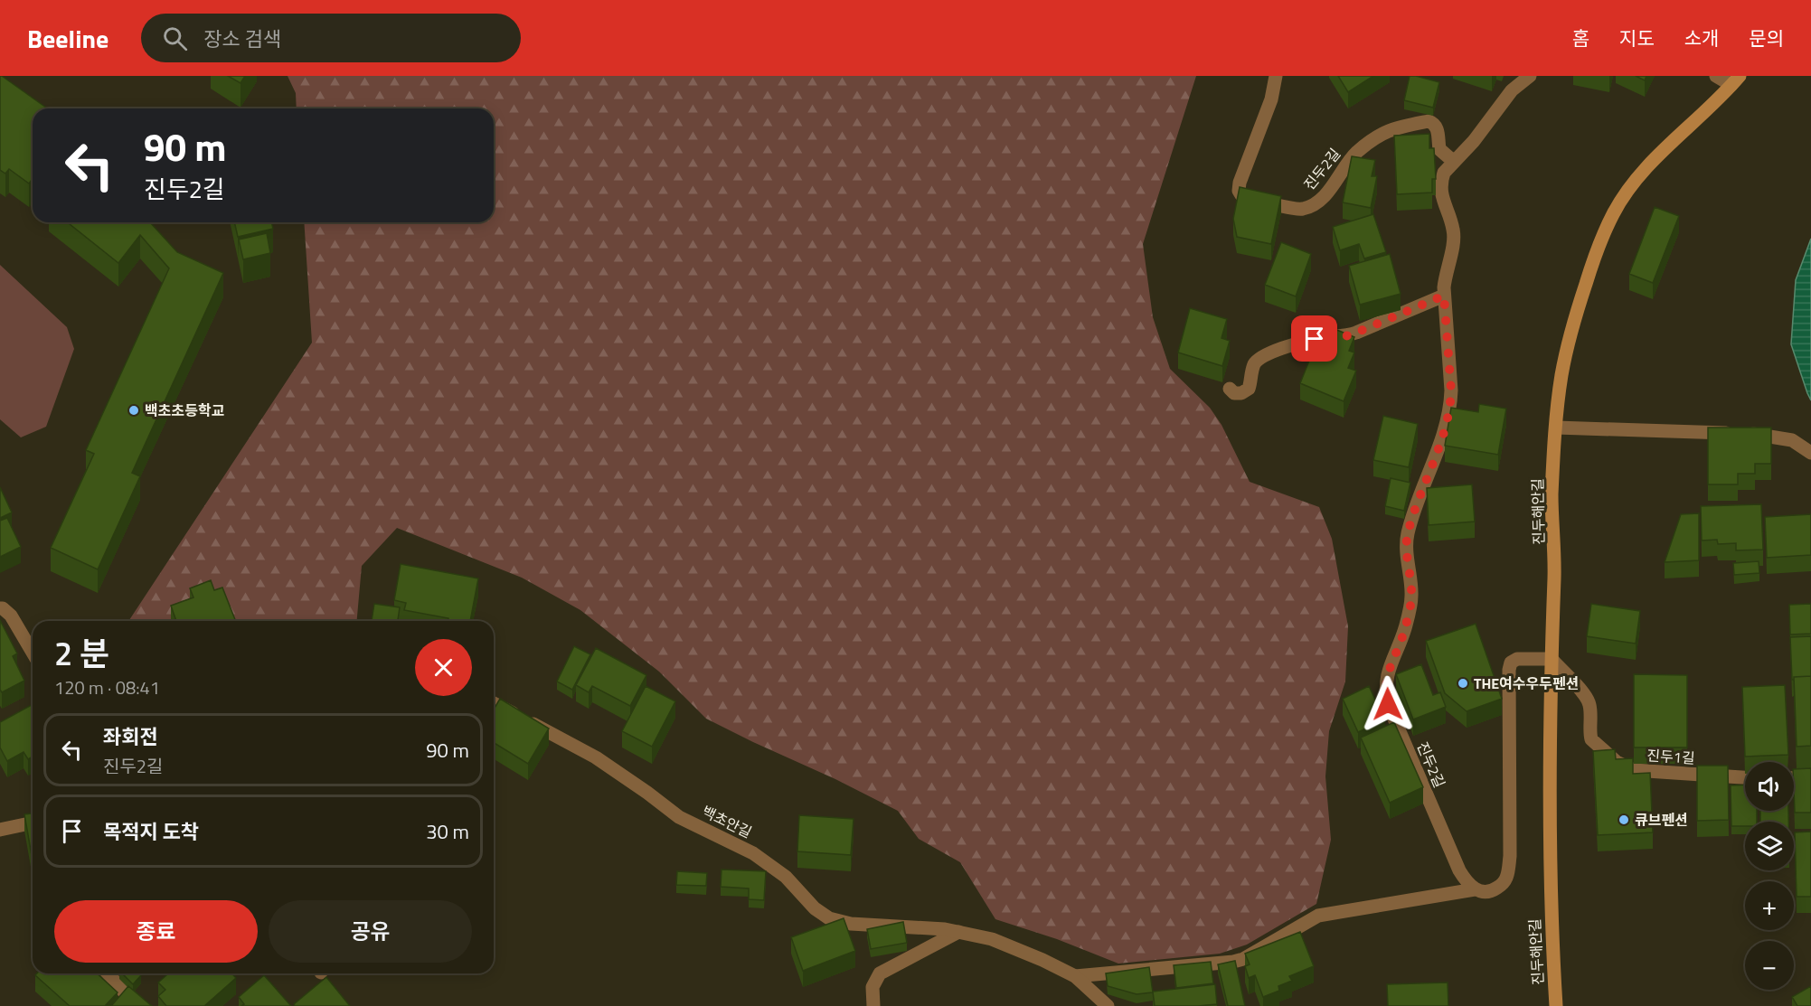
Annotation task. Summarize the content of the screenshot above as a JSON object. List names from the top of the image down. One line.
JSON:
{"streets":{"street":["진두2길","진두해안길","진두1길","백초안길"]},"crossings":[["진두해안길","진두1길"]],"places":["백초초등학교","THE여수우두펜션","큐브펜션"],"page":{"header":"Beeline","search":"장소 검색","nav":["홈","지도","소개","문의"],"turn":["90 m","진두2길"],"heading":["2 분","120 m · 08:41"],"list":[{"name":"좌회전","note":"진두2길","value":"90 m"},{"name":"목적지 도착","value":"30 m"}],"map_buttons":["+","−"],"buttons":["종료","공유"]}}
